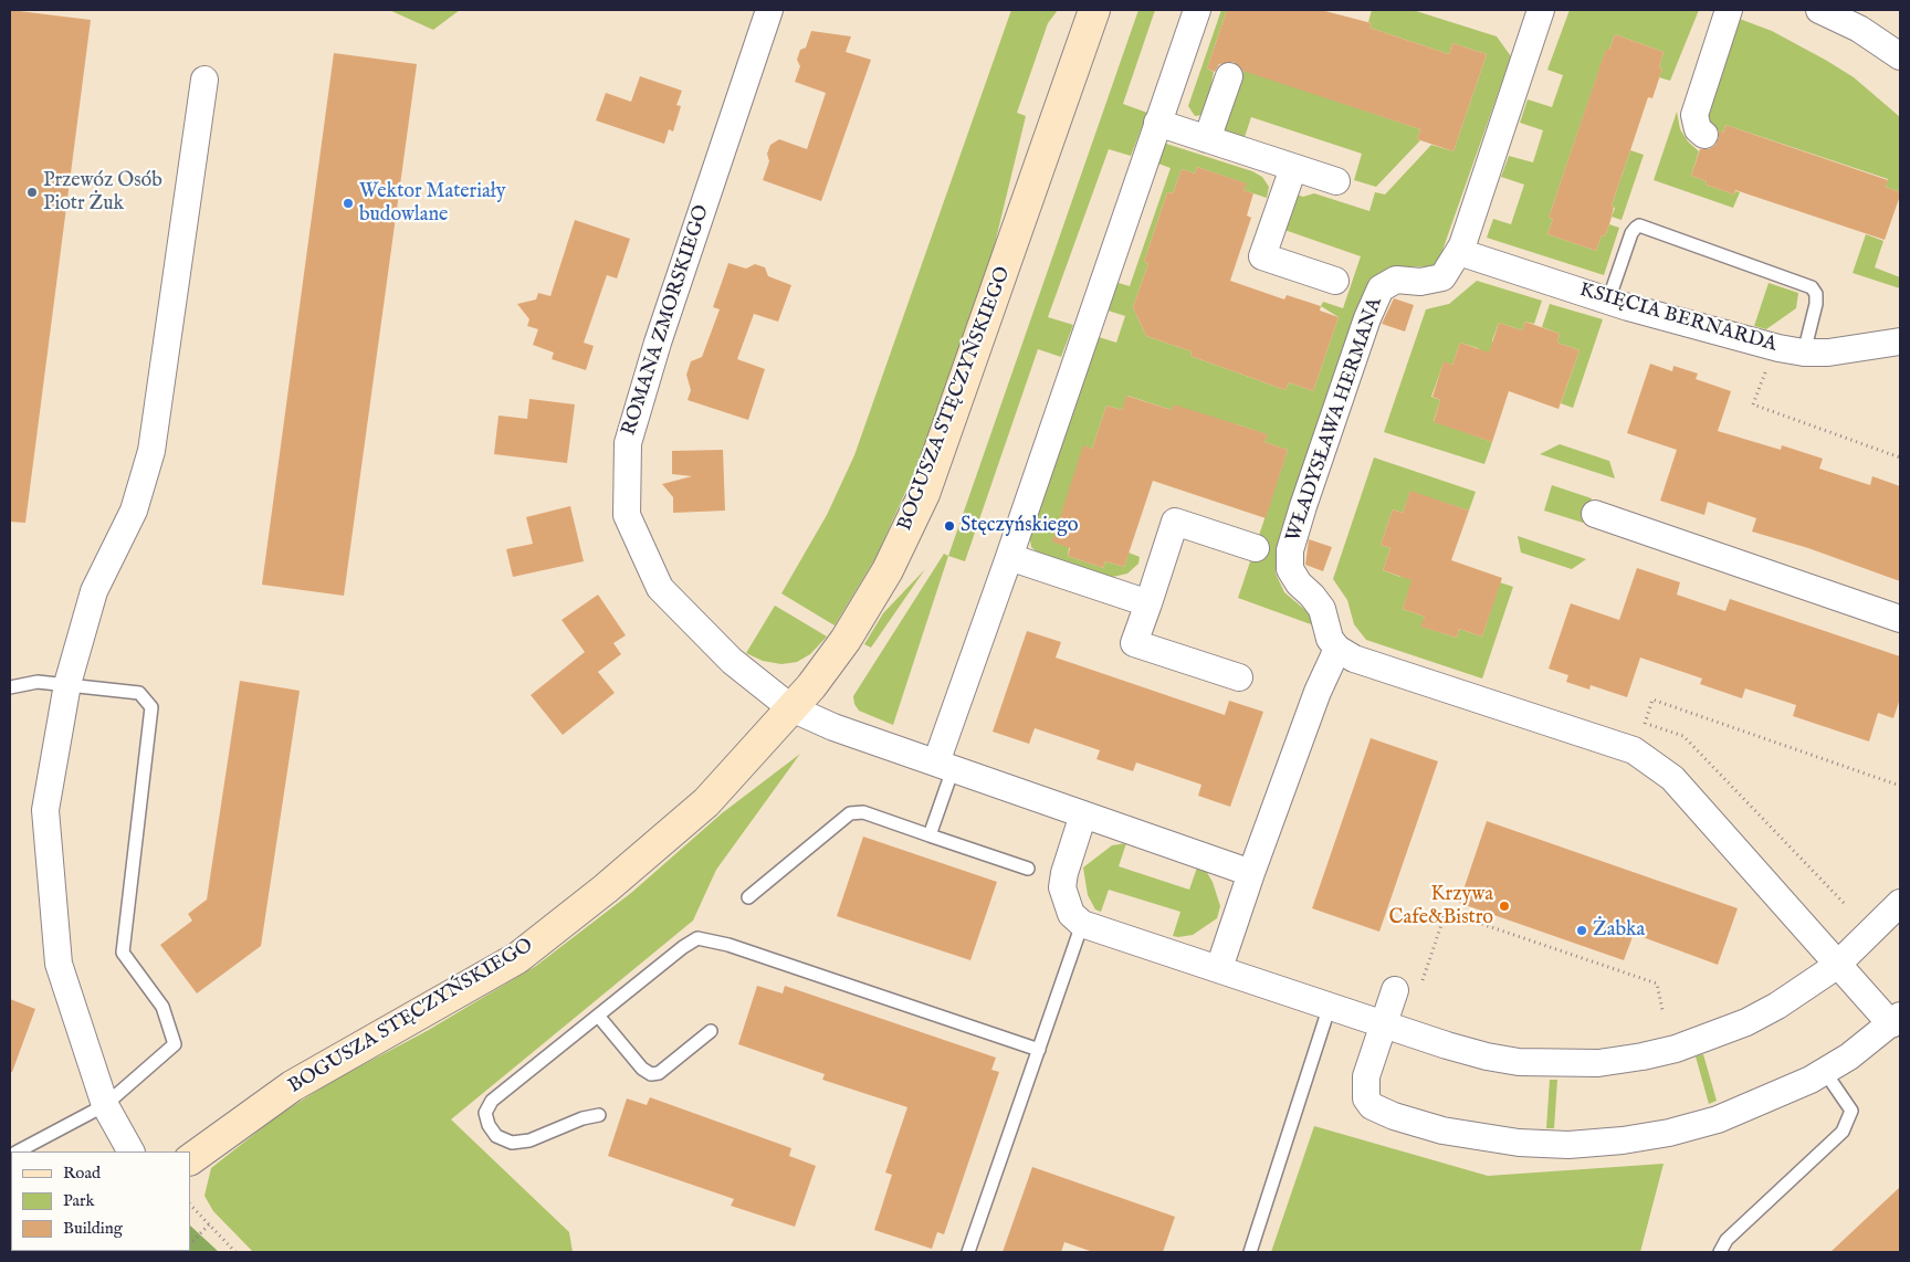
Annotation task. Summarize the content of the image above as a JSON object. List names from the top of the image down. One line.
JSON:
{"streets":{"street":["KSIĘCIA BERNARDA","ROMANA ZMORSKIEGO","BOGUSZA STĘCZYŃSKIEGO","WŁADYSŁAWA HERMANA"]},"crossings":[["KSIĘCIA BERNARDA","WŁADYSŁAWA HERMANA"],["ROMANA ZMORSKIEGO","BOGUSZA STĘCZYŃSKIEGO"]],"places":["Przewóz Osób Piotr Żuk","Wektor Materiały budowlane","Stęczyńskiego","Krzywa Cafe&Bistro","Żabka"],"legend":["Road","Park","Building"]}
